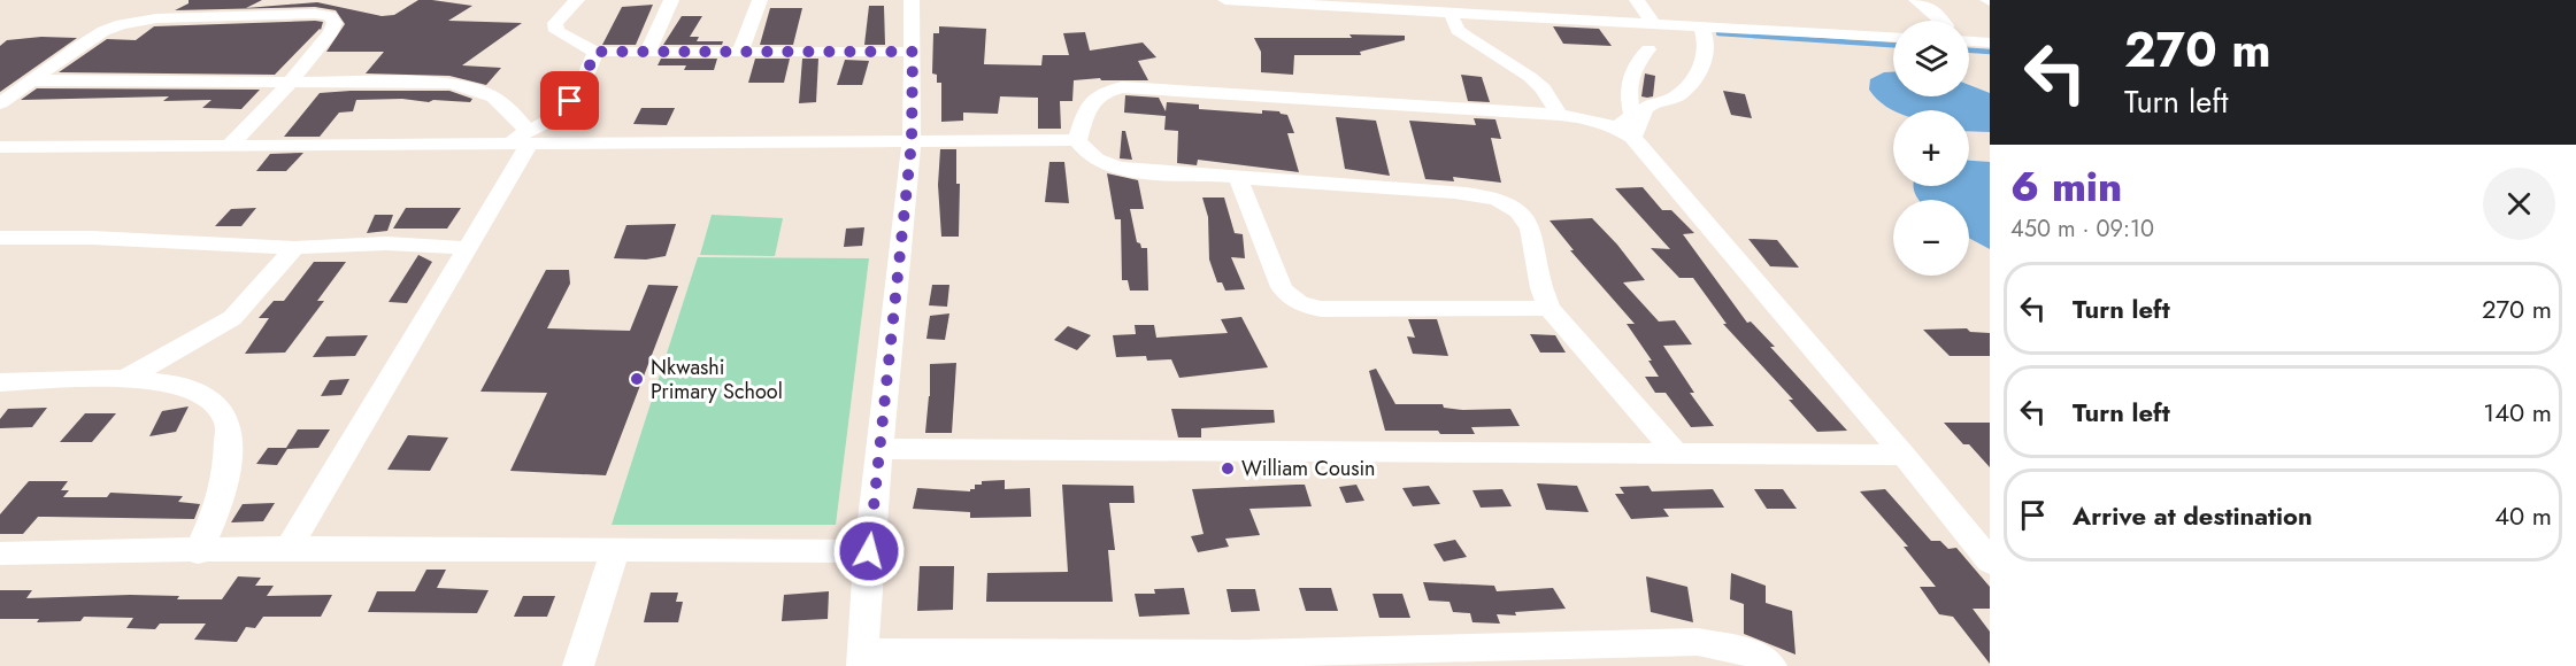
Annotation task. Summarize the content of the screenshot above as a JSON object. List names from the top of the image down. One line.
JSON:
{"places":["Nkwashi Primary School","William Cousin"],"page":{"turn":["270 m","Turn left"],"map_buttons":["+","−"],"heading":["6 min","450 m · 09:10"],"list":[{"name":"Turn left","value":"270 m"},{"name":"Turn left","value":"140 m"},{"name":"Arrive at destination","value":"40 m"}]}}
